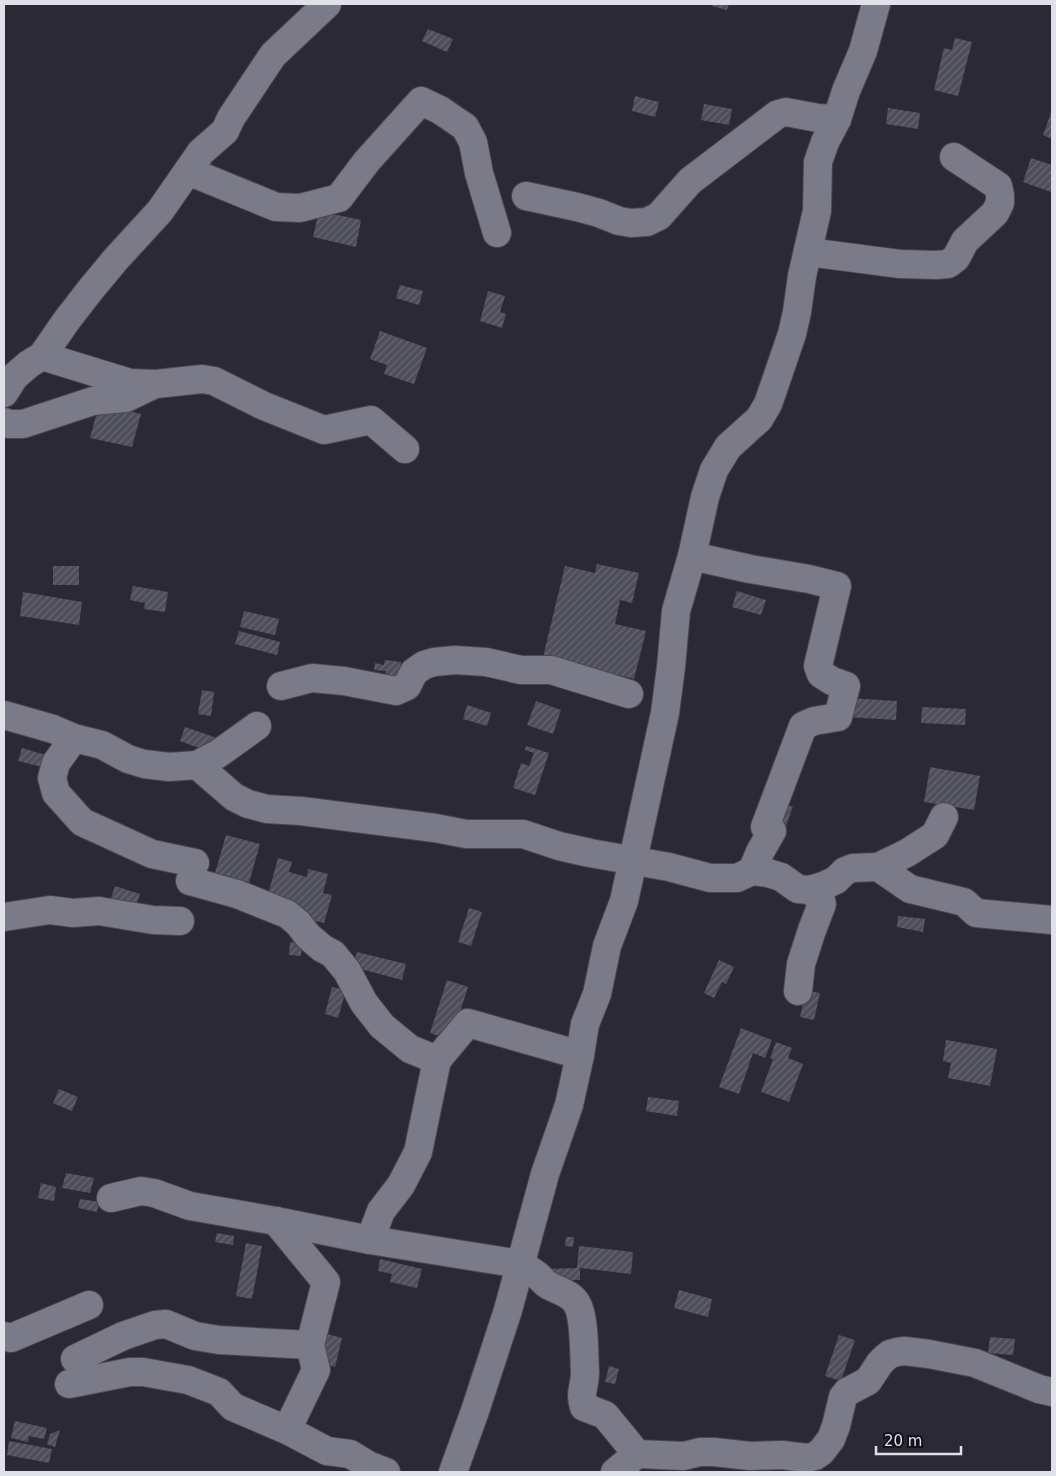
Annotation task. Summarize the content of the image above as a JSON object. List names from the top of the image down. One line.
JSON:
{"scale_bar":"20 m"}
